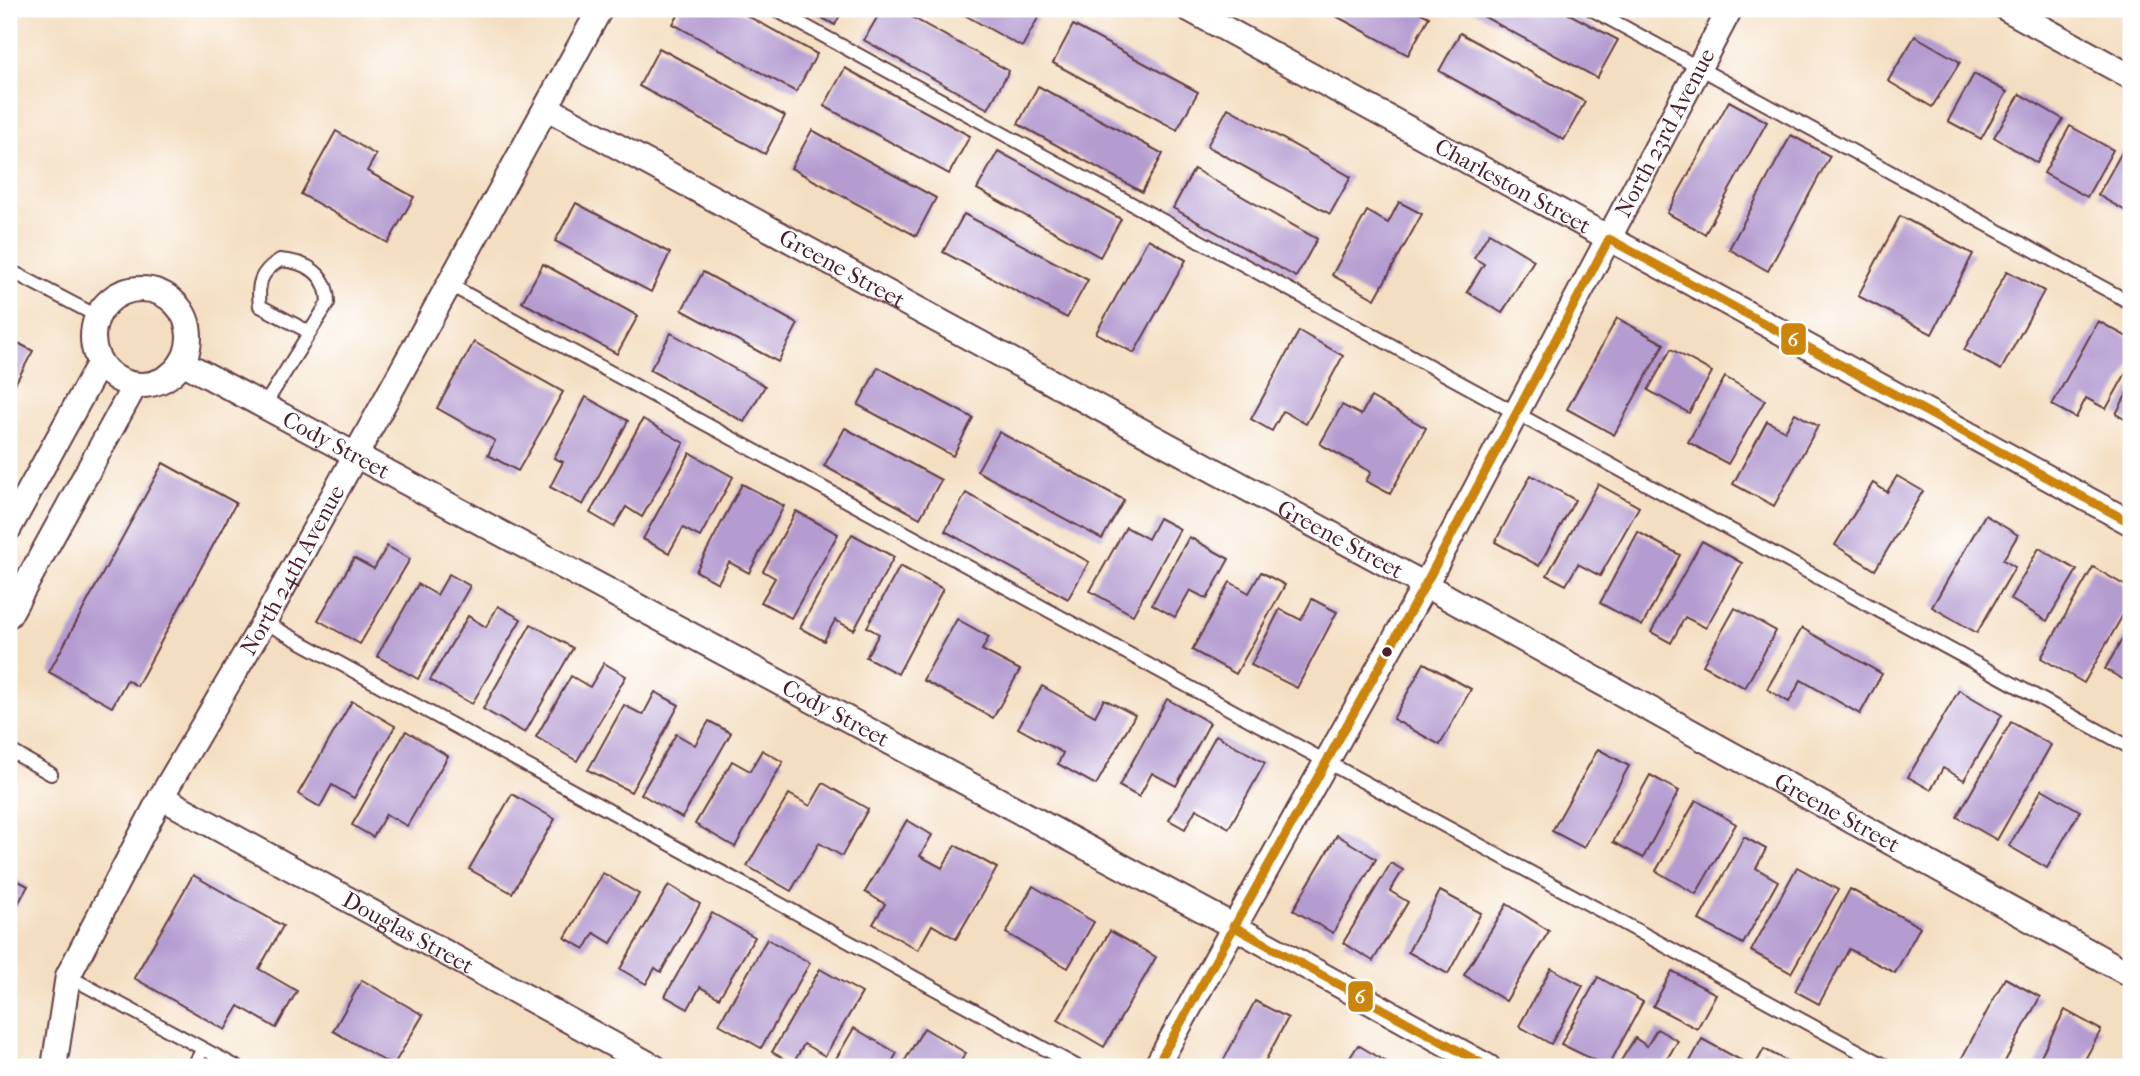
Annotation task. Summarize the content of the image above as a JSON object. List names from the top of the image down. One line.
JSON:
{"streets":{"street":["North 23rd Avenue","Charleston Street","Greene Street","Cody Street","North 24th Avenue","Douglas Street"]},"crossings":[["North 23rd Avenue","Charleston Street"],["North 23rd Avenue","Greene Street"],["North 23rd Avenue","Cody Street"],["Greene Street","North 24th Avenue"],["Cody Street","North 24th Avenue"],["North 24th Avenue","Douglas Street"]],"lines":["transit line 6"]}
